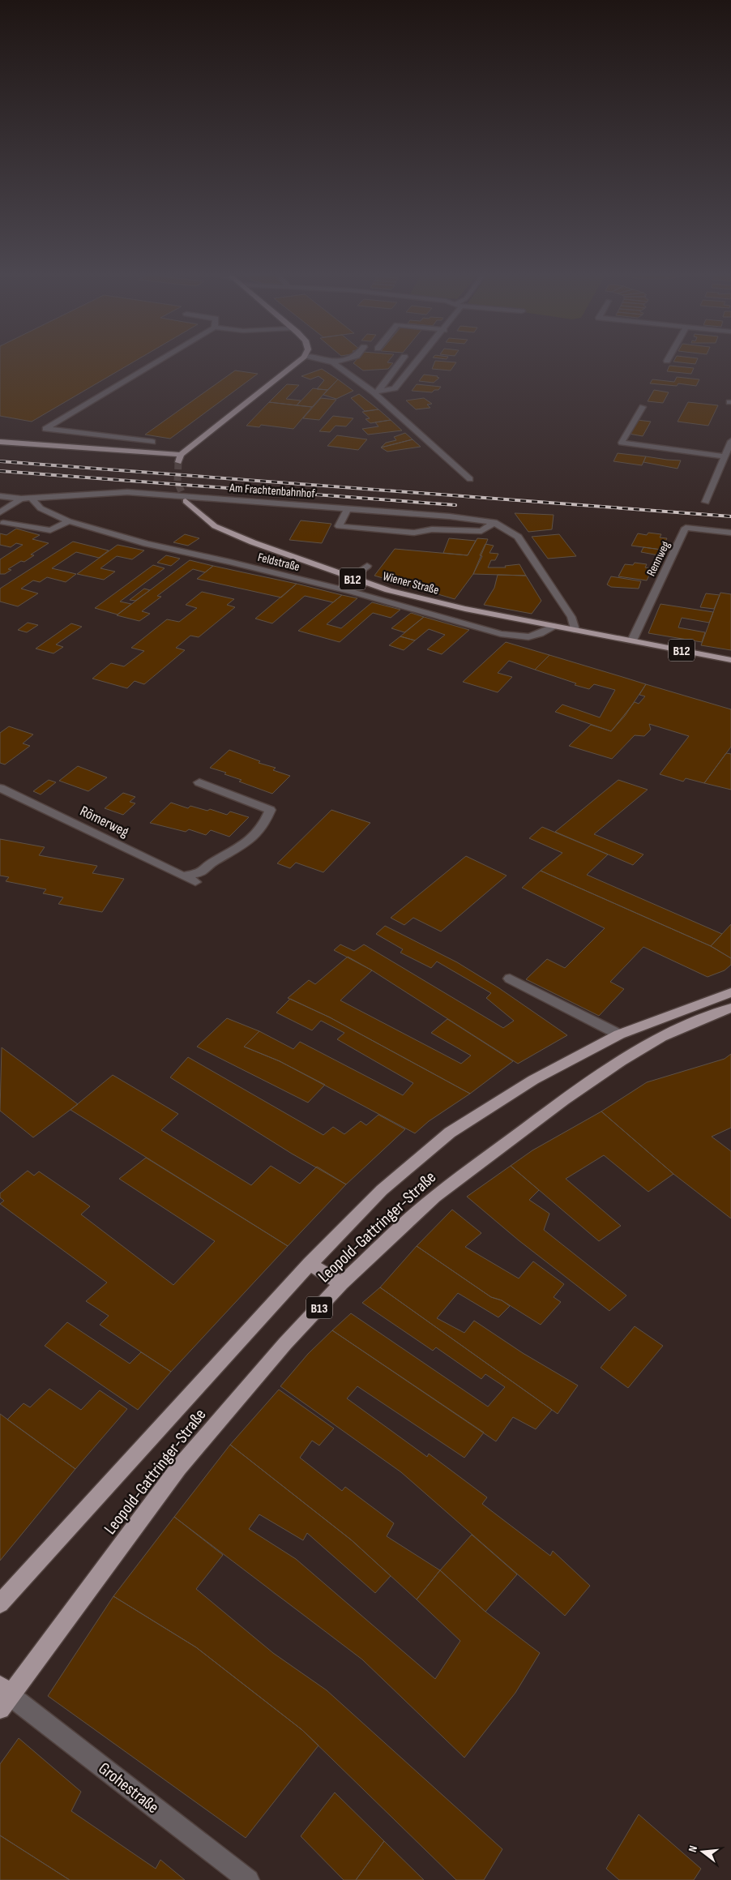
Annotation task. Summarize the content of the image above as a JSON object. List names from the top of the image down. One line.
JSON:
{"streets":{"main road":["B12","Wiener Straße","Leopold-Gattringer-Straße","B13"],"street":["Am Frachtenbahnhof","Rennweg","Feldstraße","Römerweg","Grohestraße"]},"crossings":[["Am Frachtenbahnhof","Feldstraße"],["Am Frachtenbahnhof","Wiener Straße"],["Rennweg","Wiener Straße"],["Feldstraße","Wiener Straße"],["Leopold-Gattringer-Straße","Grohestraße"]],"north":"left"}
